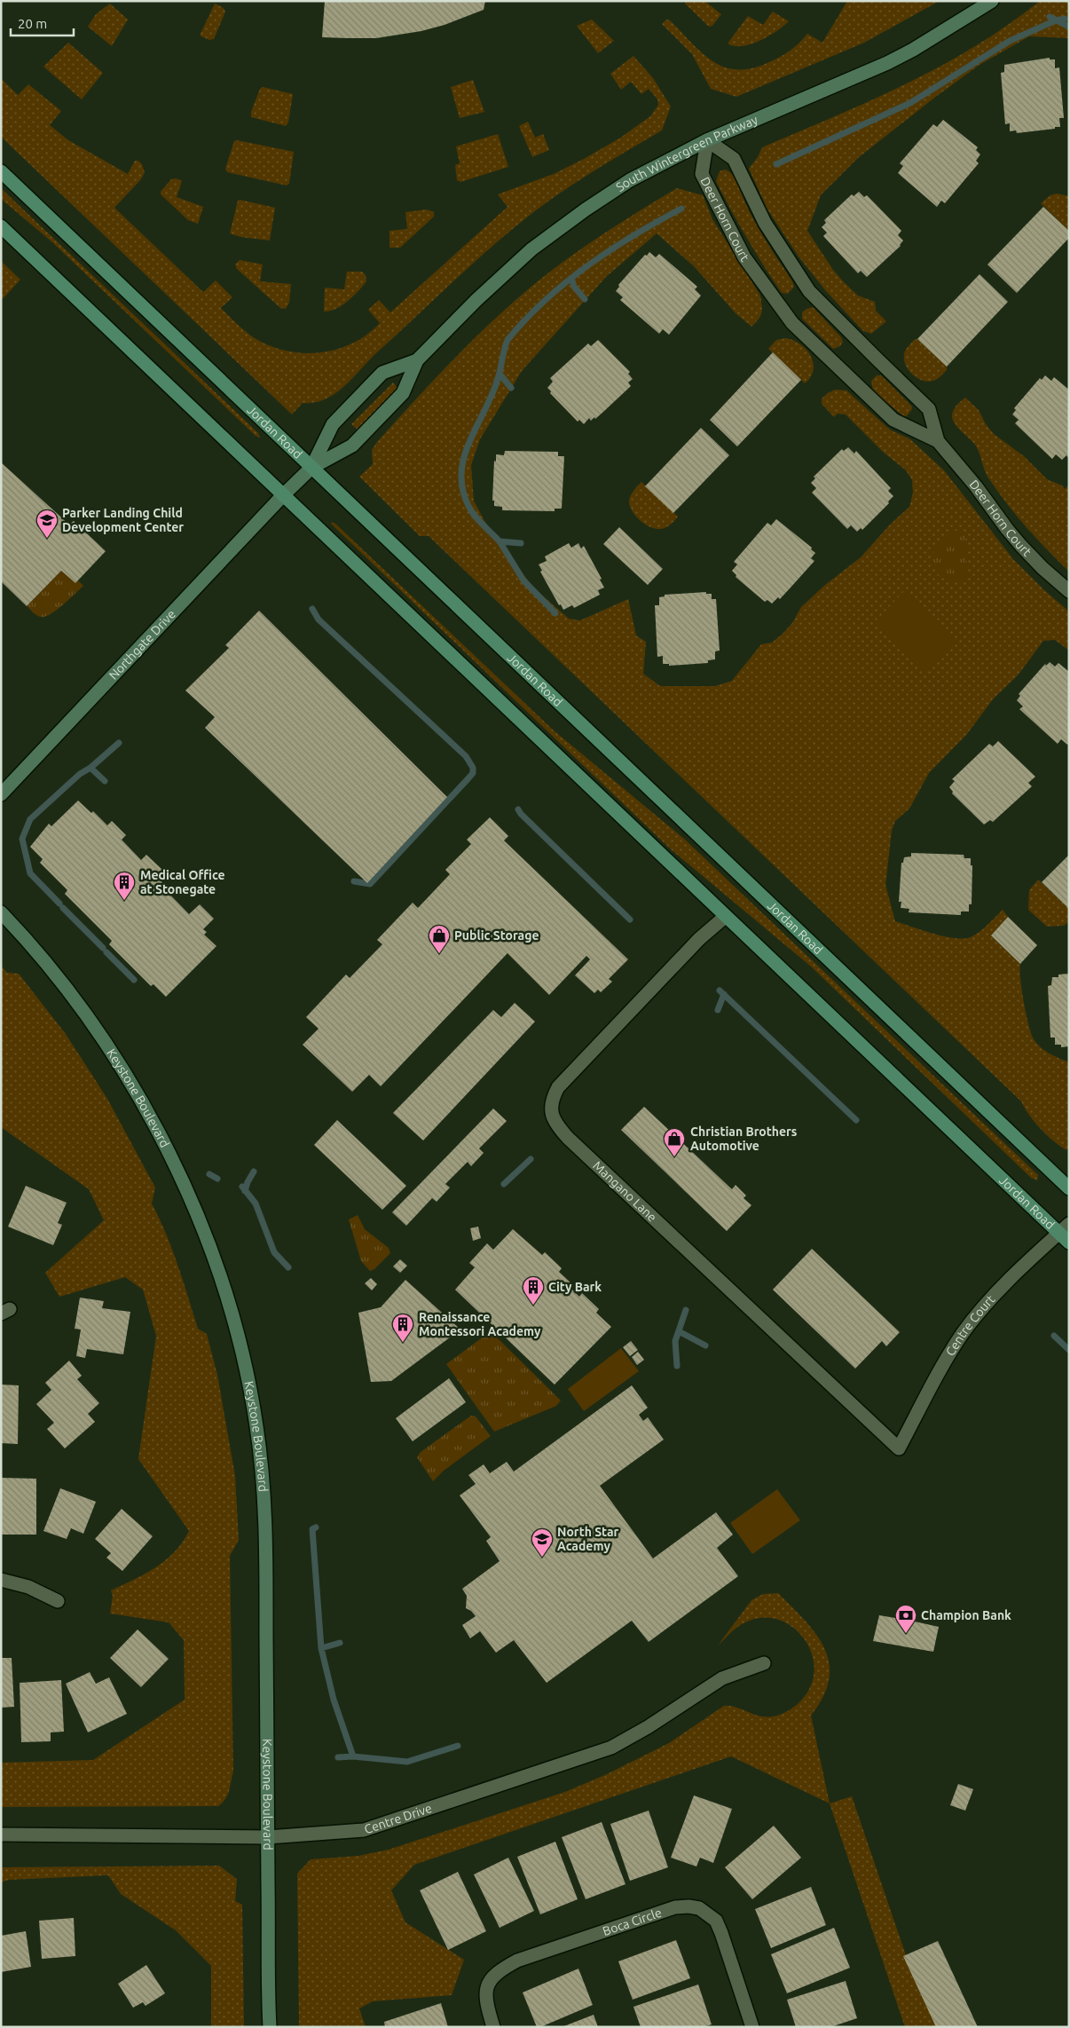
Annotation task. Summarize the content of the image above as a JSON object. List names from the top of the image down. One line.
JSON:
{"streets":{"main road":["Jordan Road"],"street":["South Wintergreen Parkway","Deer Horn Court","Northgate Drive","Keystone Boulevard","Mangano Lane","Centre Court","Centre Drive","Boca Circle"]},"crossings":[["South Wintergreen Parkway","Deer Horn Court"],["South Wintergreen Parkway","Jordan Road"],["South Wintergreen Parkway","Northgate Drive"],["Jordan Road","Northgate Drive"],["Jordan Road","Mangano Lane"],["Jordan Road","Centre Court"],["Keystone Boulevard","Centre Drive"],["Mangano Lane","Centre Court"]],"places":{"school or university":["Parker Landing Child Development Center","North Star Academy"],"building":["Medical Office at Stonegate","City Bark","Renaissance Montessori Academy"],"shop":["Public Storage","Christian Brothers Automotive"],"bank":["Champion Bank"]},"scale_bar":"20 m"}
